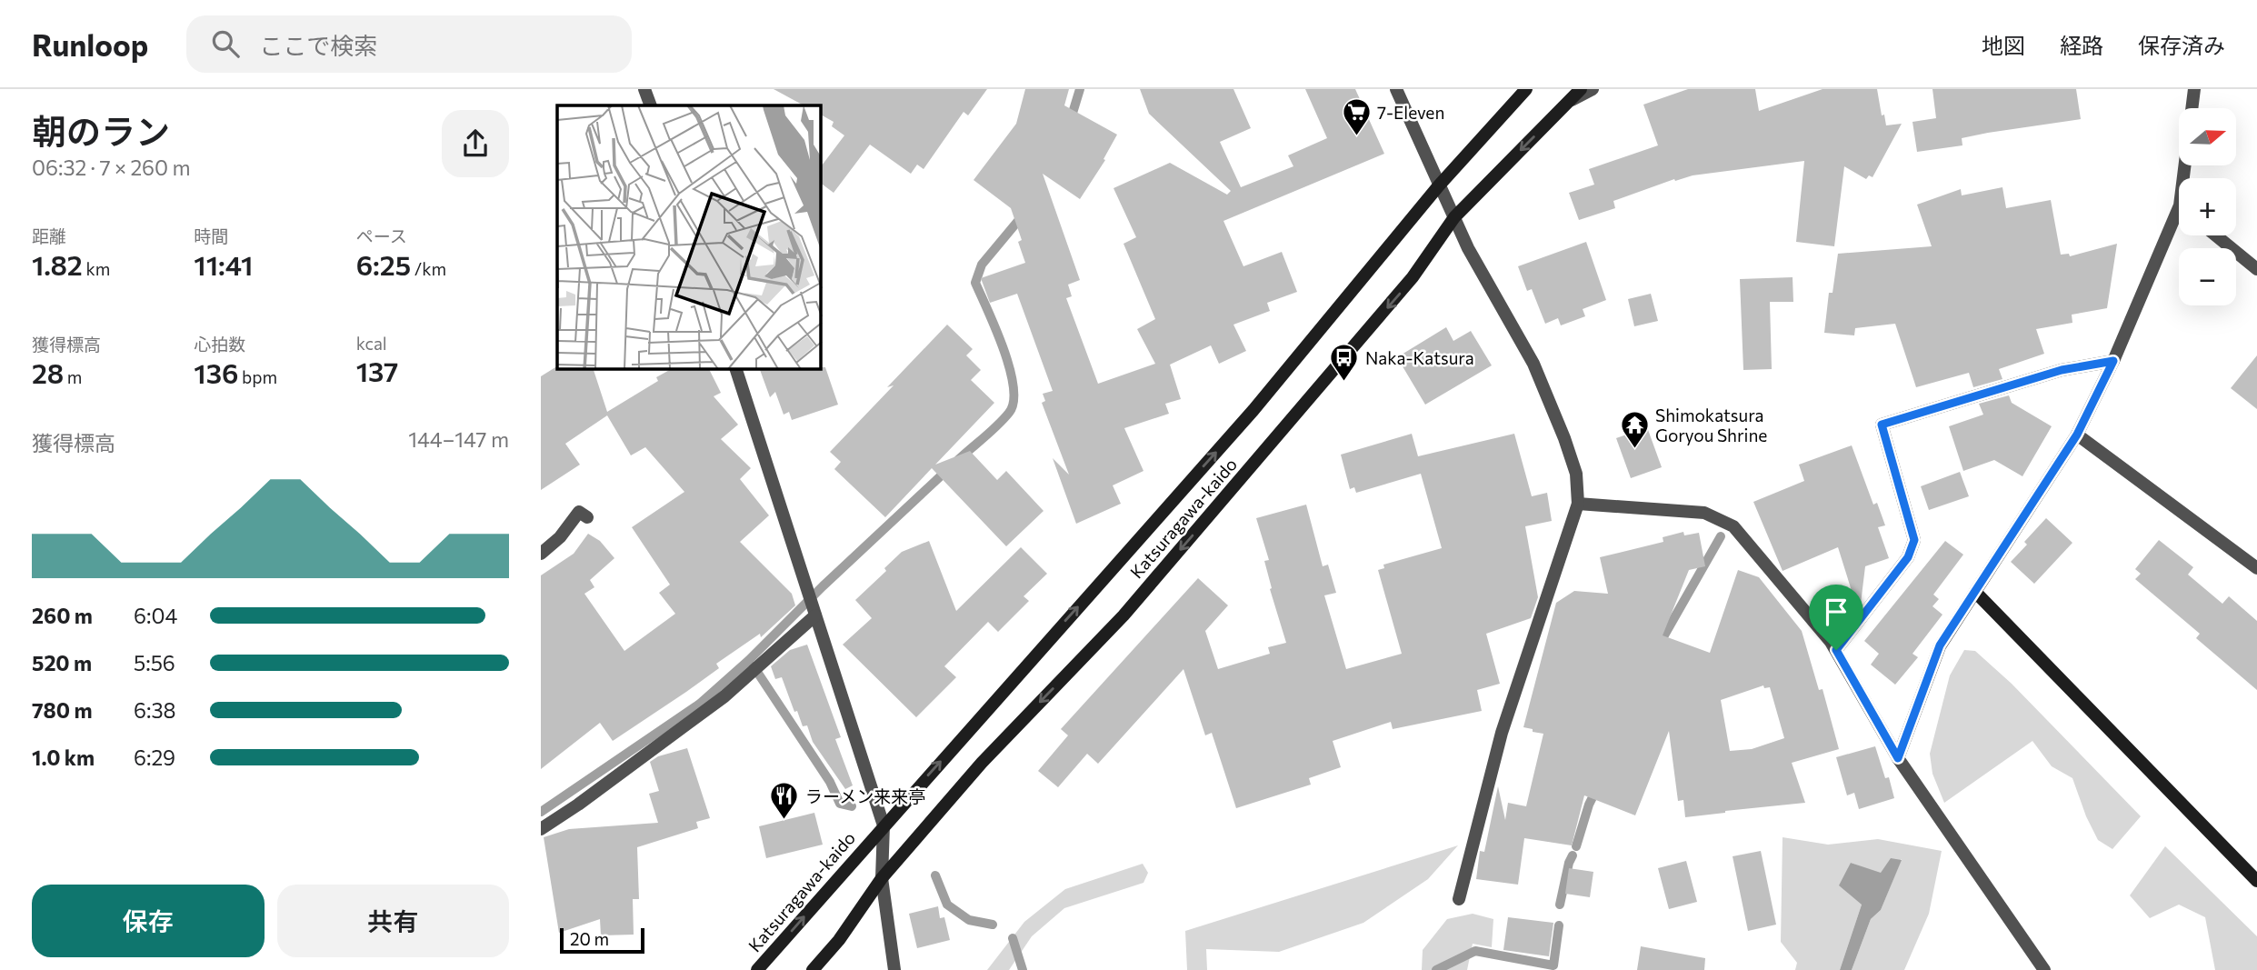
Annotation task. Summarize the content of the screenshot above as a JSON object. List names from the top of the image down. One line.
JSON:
{"streets":{"street":["Katsuragawa-kaido"]},"places":{"supermarket":["7-Eleven"],"bus stop":["Naka-Katsura"],"temple":["Shimokatsura Goryou Shrine"],"restaurant":["ラーメン来来亭"]},"scale_bar":"20 m","north":"right","page":{"header":"Runloop","search":"ここで検索","nav":["地図","経路","保存済み"],"heading":["朝のラン","06:32 · 7 × 260 m"],"map_buttons":["+","−"],"stats":[["距離","1.82 km"],["時間","11:41"],["ペース","6:25 /km"],["獲得標高","28 m"],["心拍数","136 bpm"],["kcal","137"]],"chart":["獲得標高","144–147 m"],"list":[{"name":"260 m","note":"6:04"},{"name":"520 m","note":"5:56"},{"name":"780 m","note":"6:38"},{"name":"1.0 km","note":"6:29"}],"buttons":["保存","共有"],"scale":"20 m"}}
